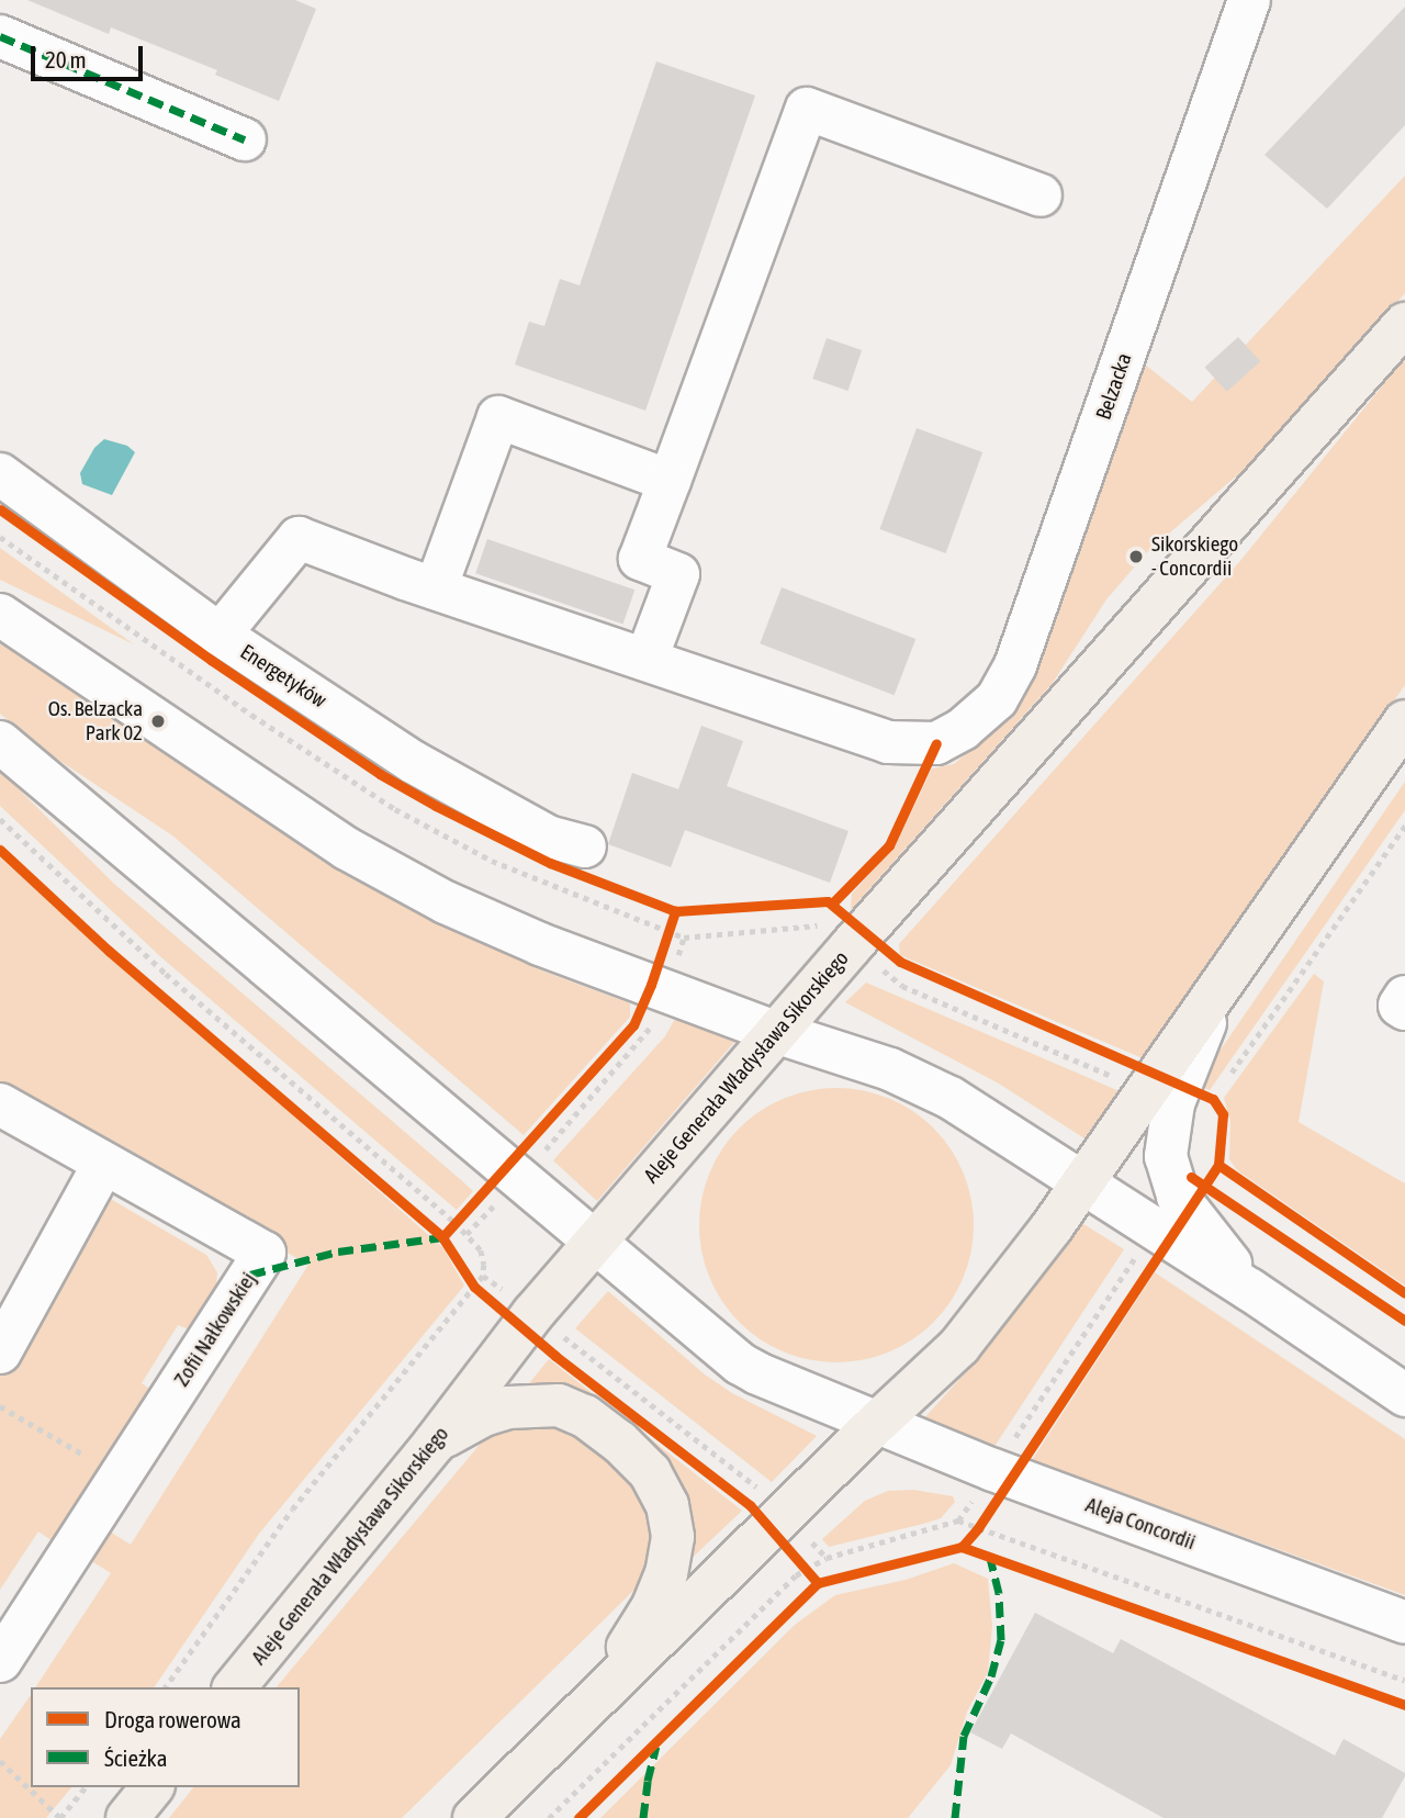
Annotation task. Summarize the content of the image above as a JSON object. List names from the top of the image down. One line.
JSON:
{"streets":{"main road":["Aleje Generała Władysława Sikorskiego"],"street":["Belzacka","Energetyków","Zofii Nałkowskiej","Aleja Concordii"]},"crossings":[["Aleje Generała Władysława Sikorskiego","Aleja Concordii"]],"places":["Sikorskiego - Concordii","Os. Belzacka Park 02"],"legend":["Droga rowerowa","Ścieżka"],"scale_bar":"20 m"}
